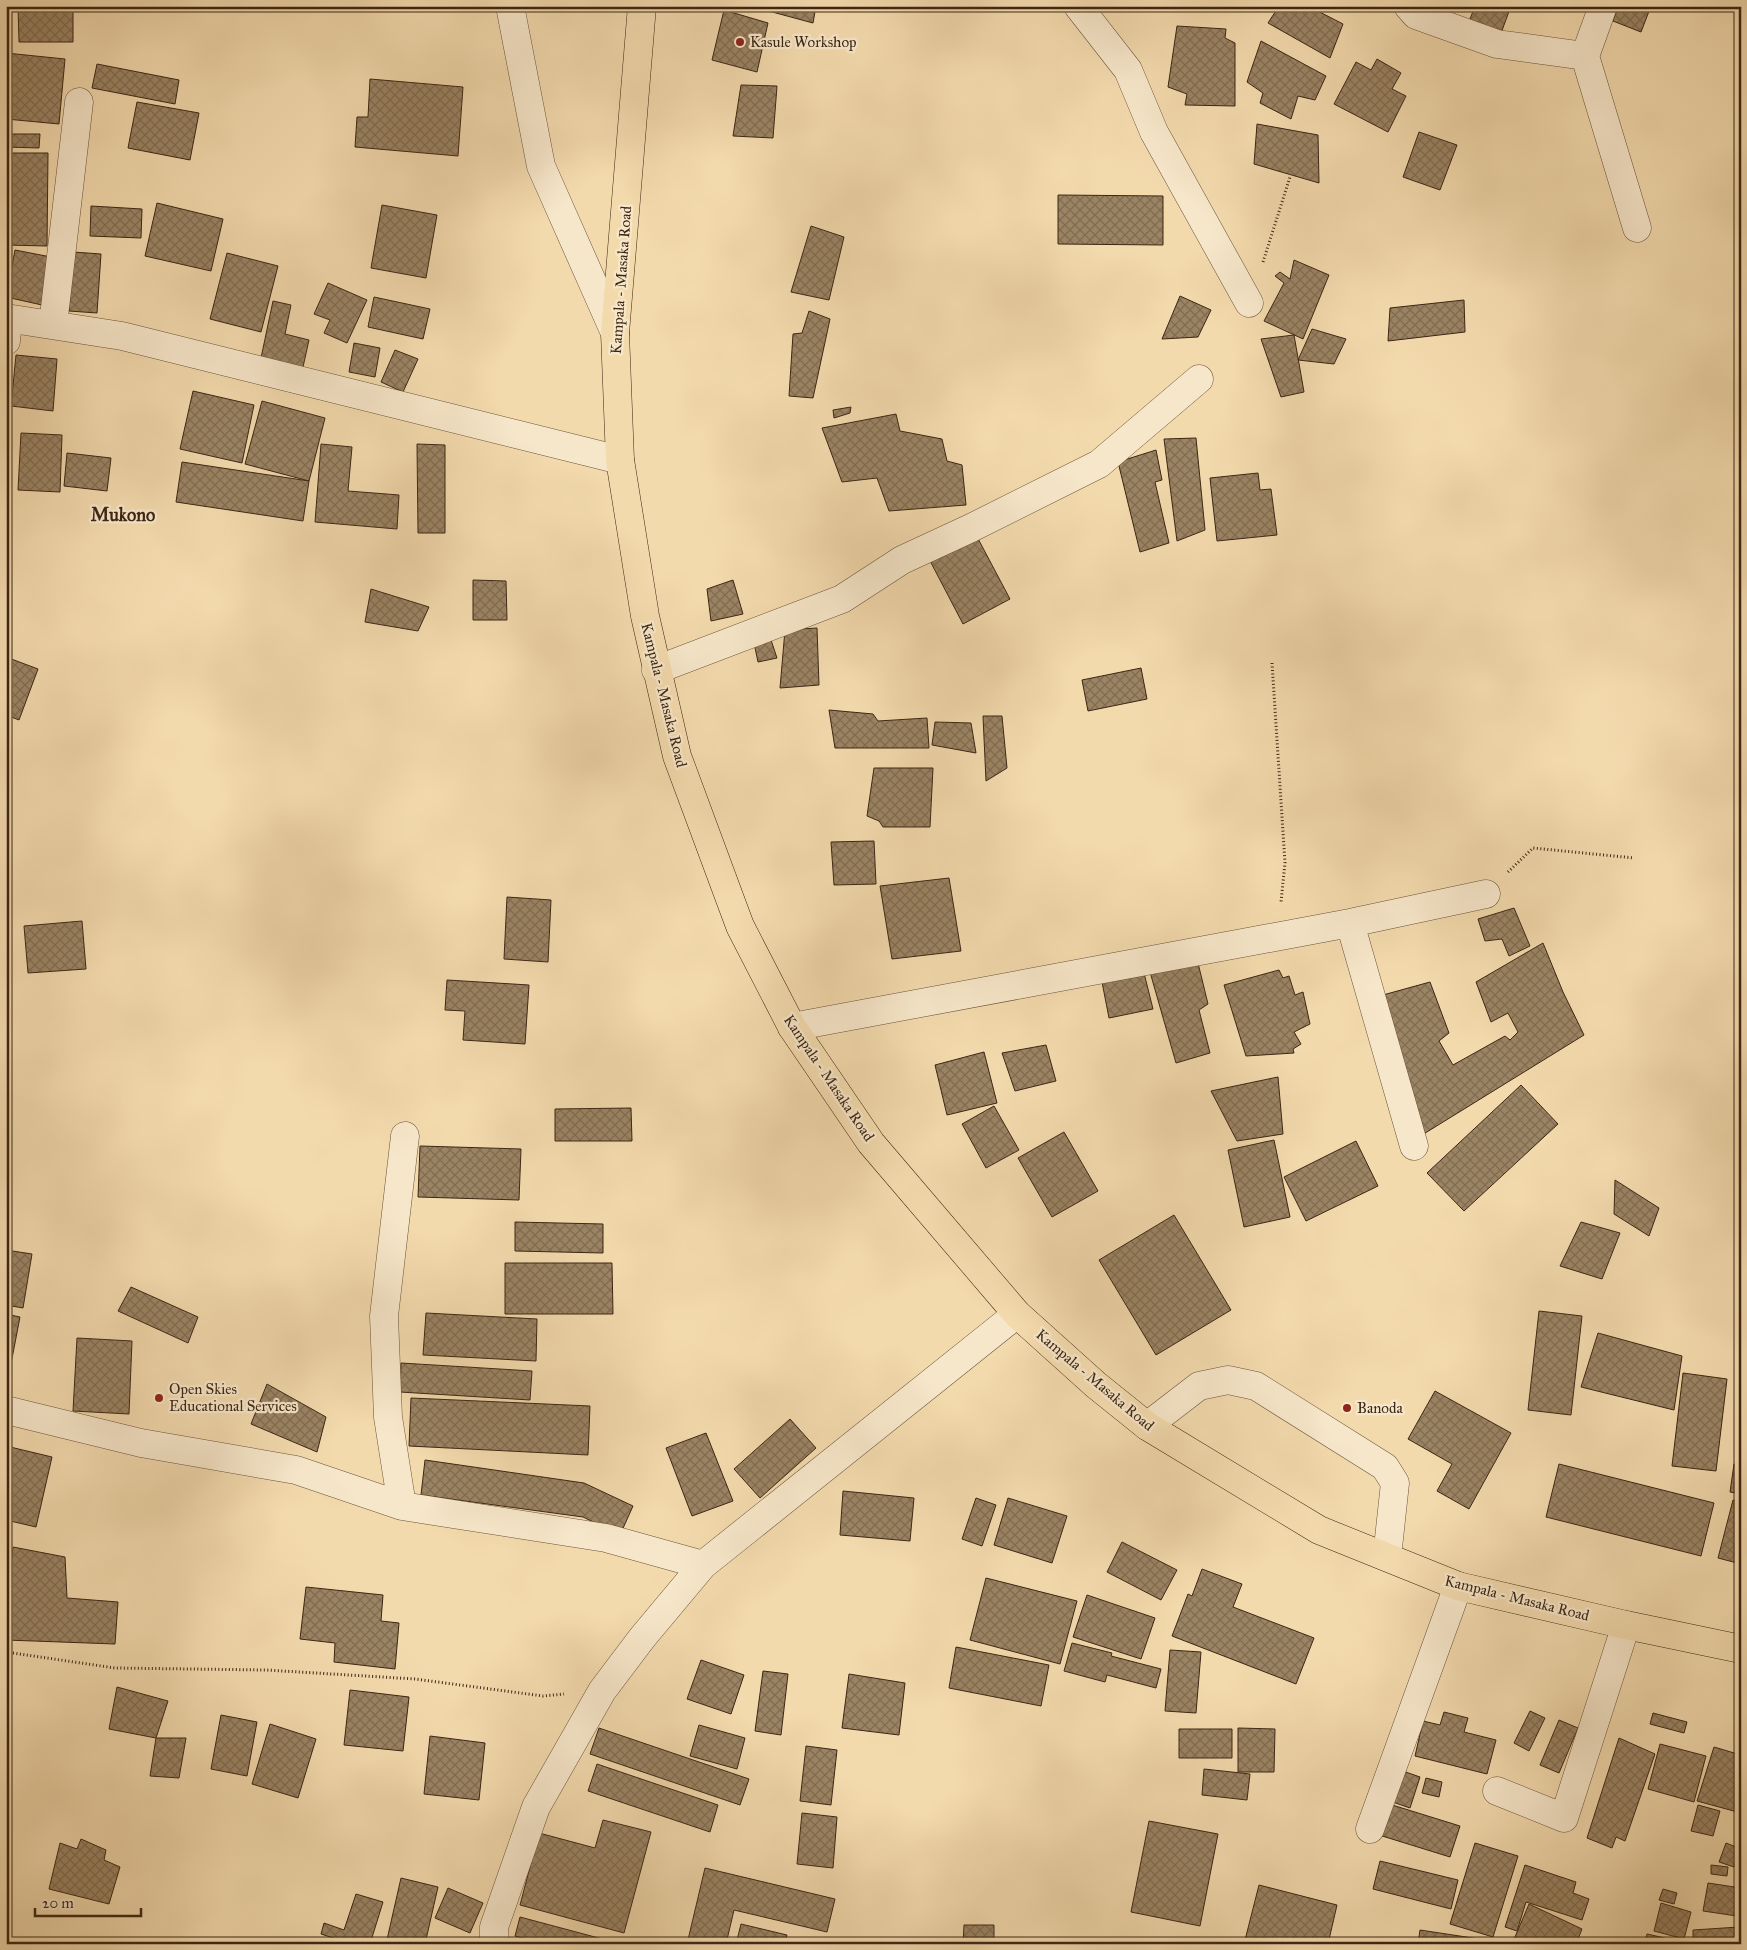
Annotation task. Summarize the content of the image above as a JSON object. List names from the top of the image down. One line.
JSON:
{"streets":{"main road":["Kampala - Masaka Road"]},"districts":["Mukono"],"places":["Kasule Workshop","Open Skies Educational Services","Banoda"],"scale_bar":"20 m"}
